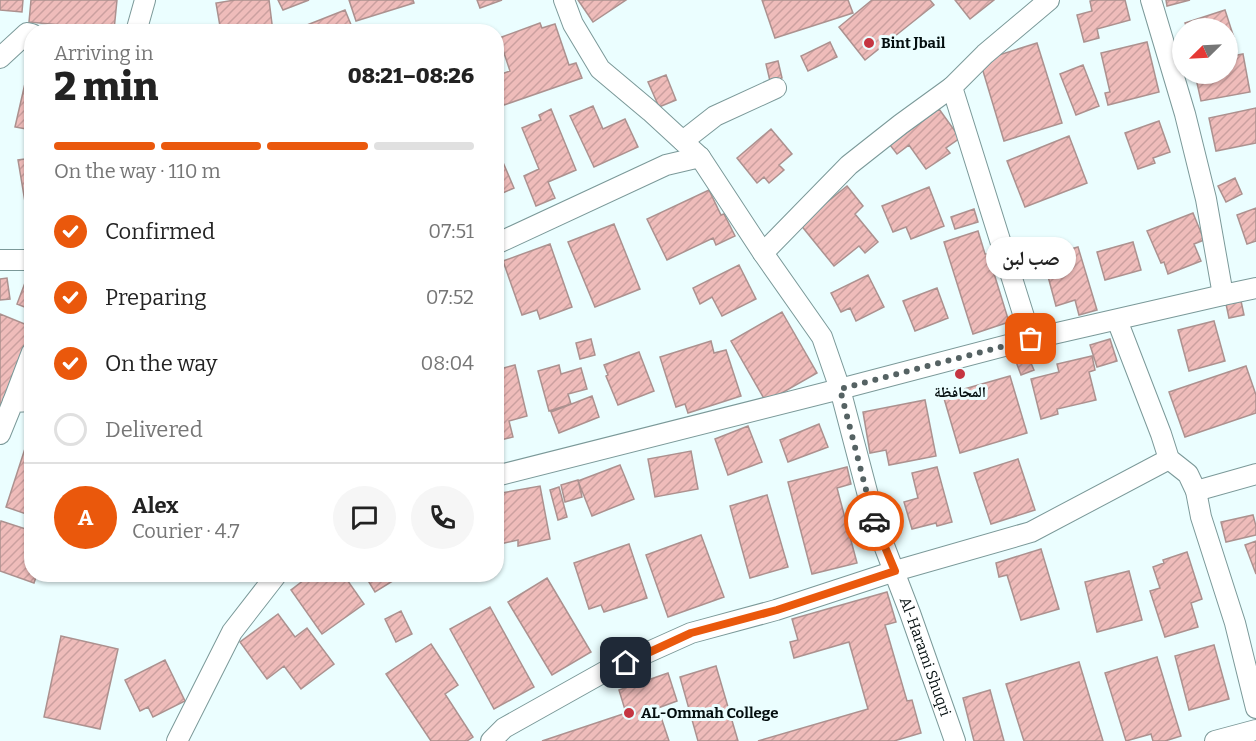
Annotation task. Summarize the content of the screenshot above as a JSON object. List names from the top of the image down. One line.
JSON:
{"streets":{"street":["Al-Harami Shuqri"]},"places":["Bint Jbail","صب لبن","المحافظة","AL-Ommah College"],"north":"bottom left","page":{"heading":["2 min","Arriving in","08:21–08:26"],"panel":["Alex","Courier · 4.7"],"bar":"On the way · 110 m","list":[["Confirmed","07:51"],["Preparing","07:52"],["On the way","08:04"],"Delivered"],"bubble":"صب لبن","round":"A"}}
